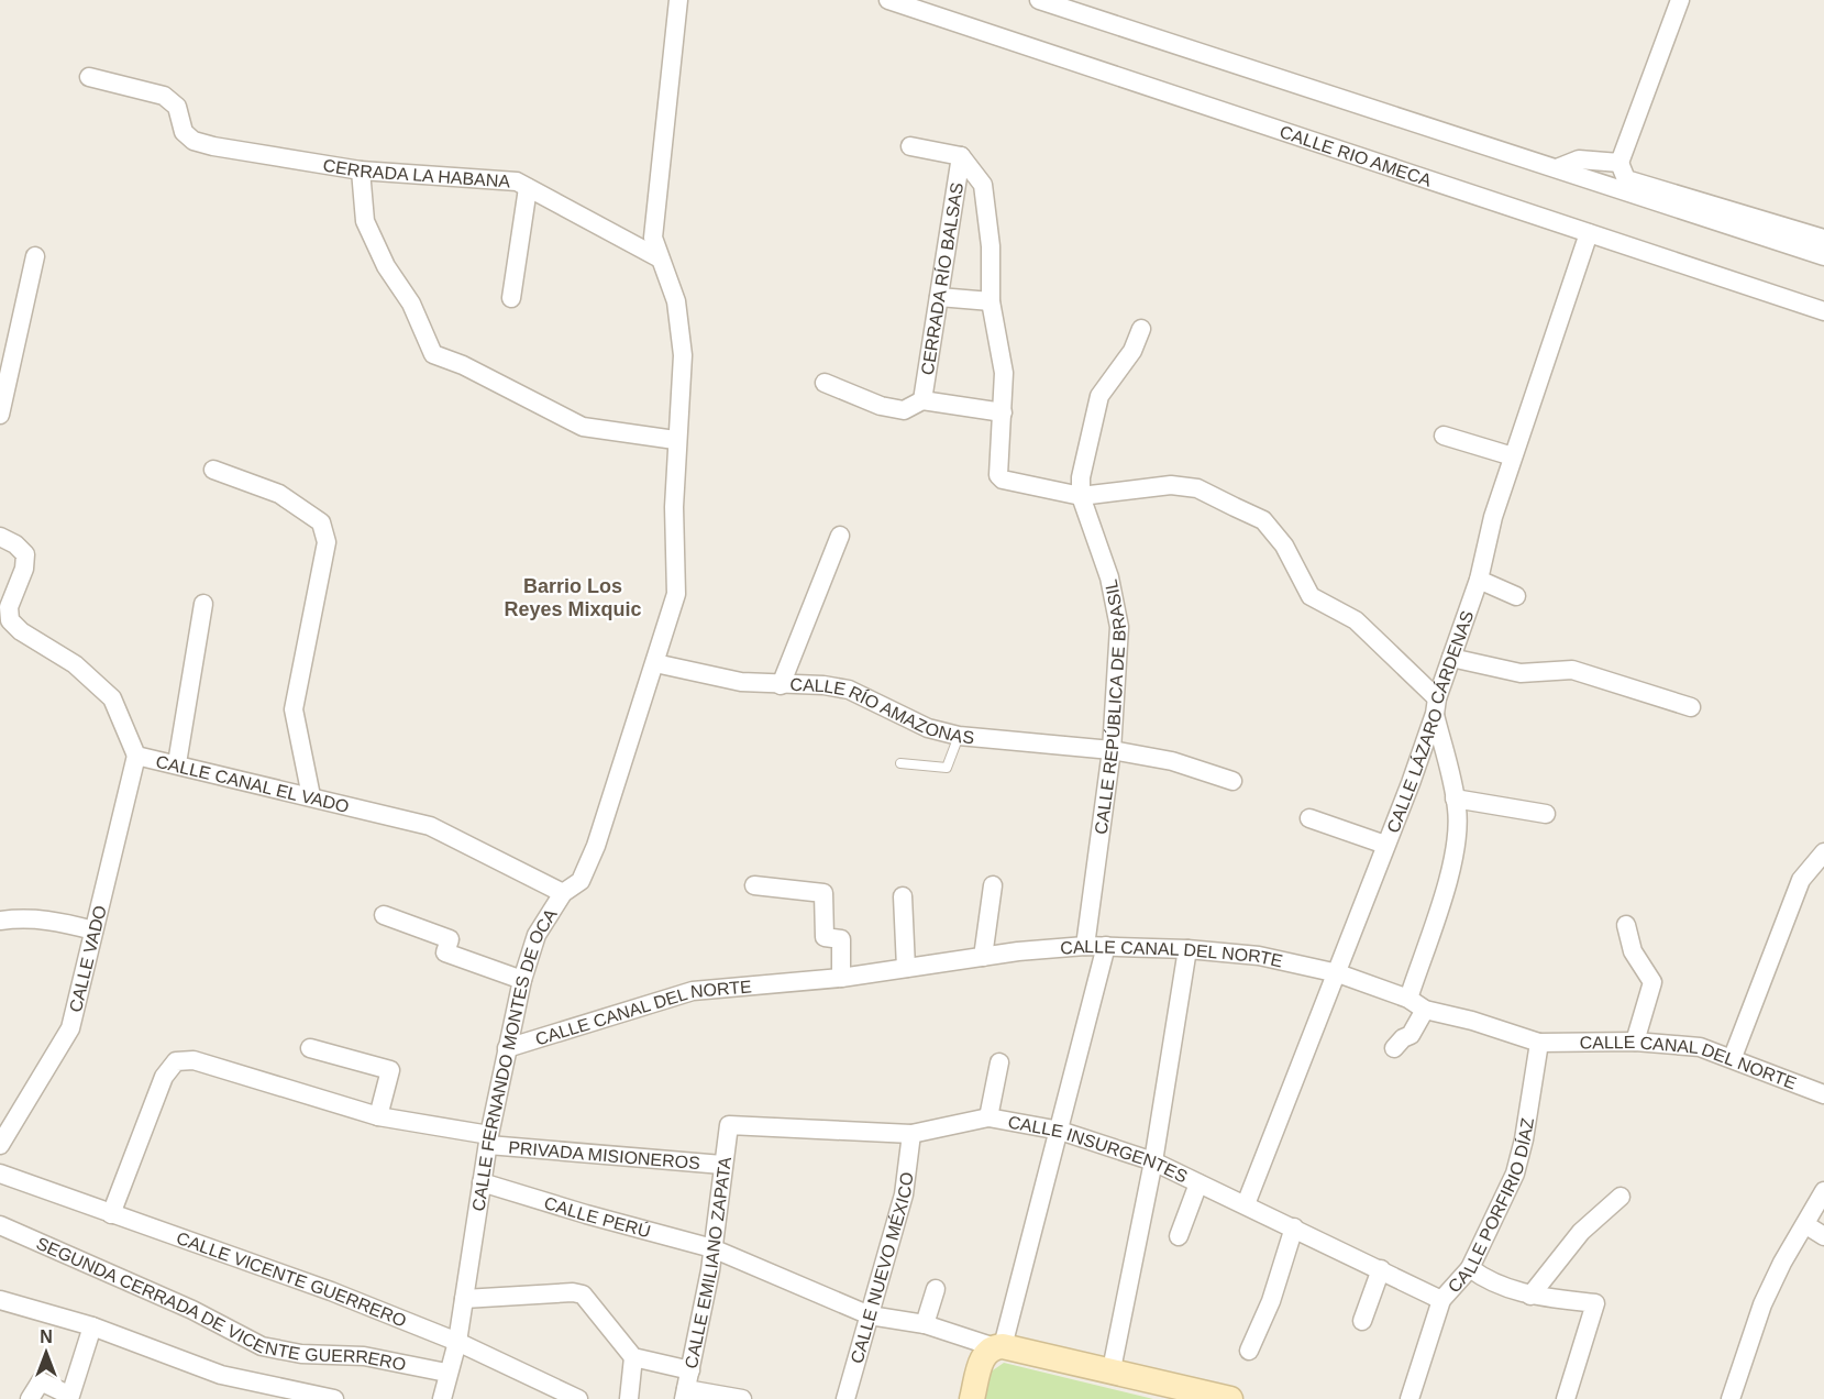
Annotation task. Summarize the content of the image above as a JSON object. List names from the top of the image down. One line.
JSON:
{"streets":{"street":["CALLE RIO AMECA","CERRADA LA HABANA","CERRADA RÍO BALSAS","CALLE REPÚBLICA DE BRASIL","CALLE RÍO AMAZONAS","CALLE LÁZARO CÁRDENAS","CALLE CANAL EL VADO","CALLE CANAL DEL NORTE","CALLE VADO","CALLE FERNANDO MONTES DE OCA","CALLE INSURGENTES","PRIVADA MISIONEROS","CALLE PORFIRIO DÍAZ","CALLE PERÚ","CALLE EMILIANO ZAPATA","CALLE NUEVO MÉXICO","CALLE VICENTE GUERRERO","SEGUNDA CERRADA DE VICENTE GUERRERO"]},"crossings":[["CALLE RIO AMECA","CALLE LÁZARO CÁRDENAS"],["CALLE REPÚBLICA DE BRASIL","CALLE RÍO AMAZONAS"],["CALLE REPÚBLICA DE BRASIL","CALLE CANAL DEL NORTE"],["CALLE RÍO AMAZONAS","CALLE FERNANDO MONTES DE OCA"],["CALLE LÁZARO CÁRDENAS","CALLE CANAL DEL NORTE"],["CALLE LÁZARO CÁRDENAS","CALLE INSURGENTES"],["CALLE CANAL EL VADO","CALLE VADO"],["CALLE CANAL EL VADO","CALLE FERNANDO MONTES DE OCA"],["CALLE CANAL DEL NORTE","CALLE FERNANDO MONTES DE OCA"],["CALLE CANAL DEL NORTE","CALLE PORFIRIO DÍAZ"],["CALLE FERNANDO MONTES DE OCA","PRIVADA MISIONEROS"],["CALLE FERNANDO MONTES DE OCA","CALLE PERÚ"],["CALLE FERNANDO MONTES DE OCA","CALLE VICENTE GUERRERO"],["CALLE FERNANDO MONTES DE OCA","SEGUNDA CERRADA DE VICENTE GUERRERO"],["CALLE INSURGENTES","CALLE PORFIRIO DÍAZ"],["CALLE INSURGENTES","CALLE EMILIANO ZAPATA"],["CALLE INSURGENTES","CALLE NUEVO MÉXICO"],["PRIVADA MISIONEROS","CALLE EMILIANO ZAPATA"],["PRIVADA MISIONEROS","CALLE VICENTE GUERRERO"],["CALLE PERÚ","CALLE EMILIANO ZAPATA"],["CALLE PERÚ","CALLE NUEVO MÉXICO"]],"districts":["Barrio Los Reyes Mixquic"],"north":"top"}
